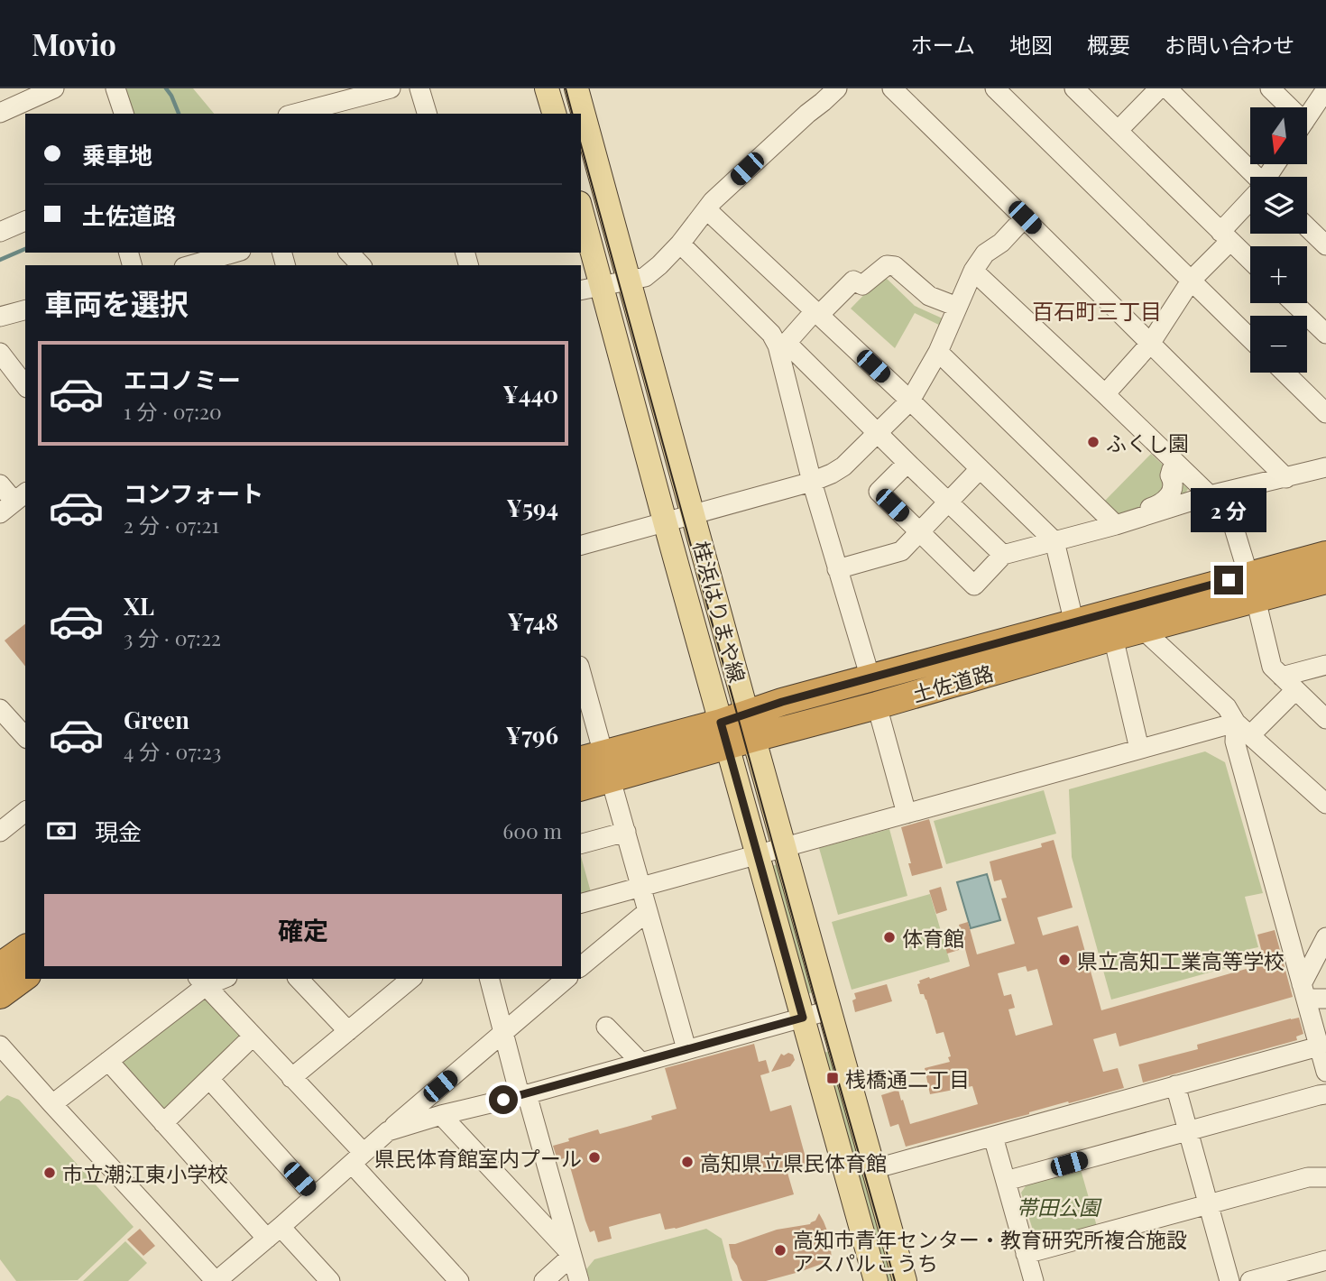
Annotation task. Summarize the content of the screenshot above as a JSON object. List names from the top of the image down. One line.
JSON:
{"streets":{"highway":["土佐道路"],"main road":["桂浜はりまや線"]},"crossings":[["桂浜はりまや線","土佐道路"]],"districts":["百石町三丁目"],"parks":["帯田公園"],"places":{"other":["ふくし園","体育館","県立高知工業高等学校","県民体育館室内プール","高知県立県民体育館","市立潮江東小学校","高知市青年センター・教育研究所複合施設 アスパルこうち"],"transit":["桟橋通二丁目"]},"north":"bottom","page":{"header":"Movio","nav":["ホーム","地図","概要","お問い合わせ"],"map_buttons":["+","−"],"banner":["乗車地","土佐道路"],"heading":"車両を選択","list":[{"name":"エコノミー","note":"1 分 · 07:20","value":"¥440"},{"name":"コンフォート","note":"2 分 · 07:21","value":"¥594"},{"name":"XL","note":"3 分 · 07:22","value":"¥748"},{"name":"Green","note":"4 分 · 07:23","value":"¥796"}],"bubble":"2 分","pay":["現金","600 m"],"buttons":"確定"}}
